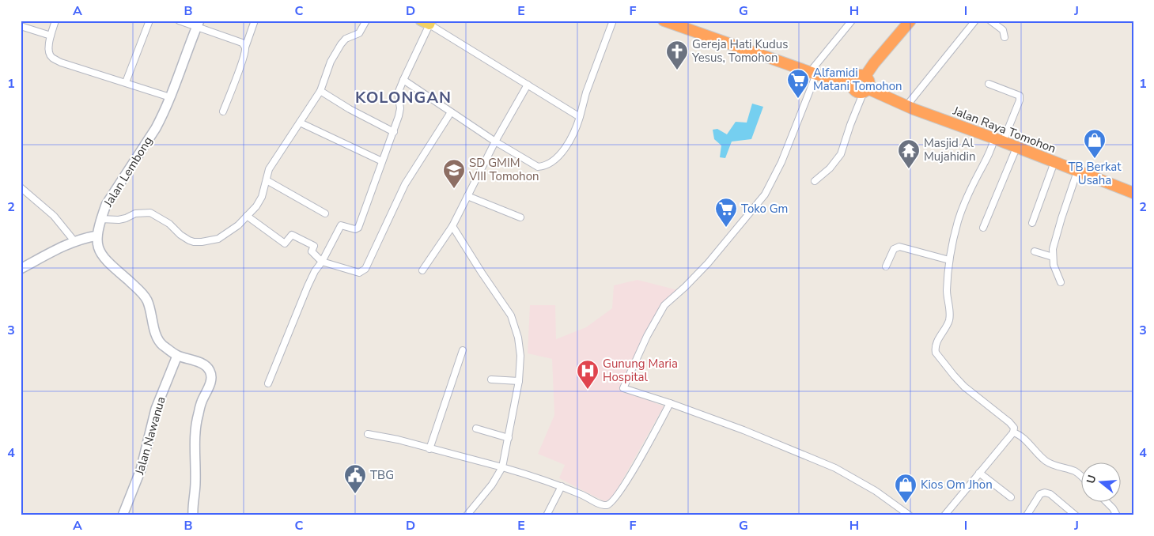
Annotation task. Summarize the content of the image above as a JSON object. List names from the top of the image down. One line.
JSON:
{"streets":{"highway":["Jalan Raya Tomohon"],"main road":["Jalan Lembong","Jalan Nawanua"]},"crossings":[["Jalan Lembong","Jalan Nawanua"]],"districts":["KOLONGAN"],"places":{"church":["Gereja Hati Kudus Yesus, Tomohon"],"supermarket":["Alfamidi Matani Tomohon","Toko Gm"],"shop":["TB Berkat Usaha","Kios Om Jhon"],"temple":["Masjid Al Mujahidin"],"school or university":["SD GMIM VIII Tomohon"],"hospital":["Gunung Maria Hospital"],"public building":["TBG"]},"north":"left","grid":{"columns":["A","B","C","D","E","F","G","H","I","J"],"rows":["1","2","3","4"]}}
